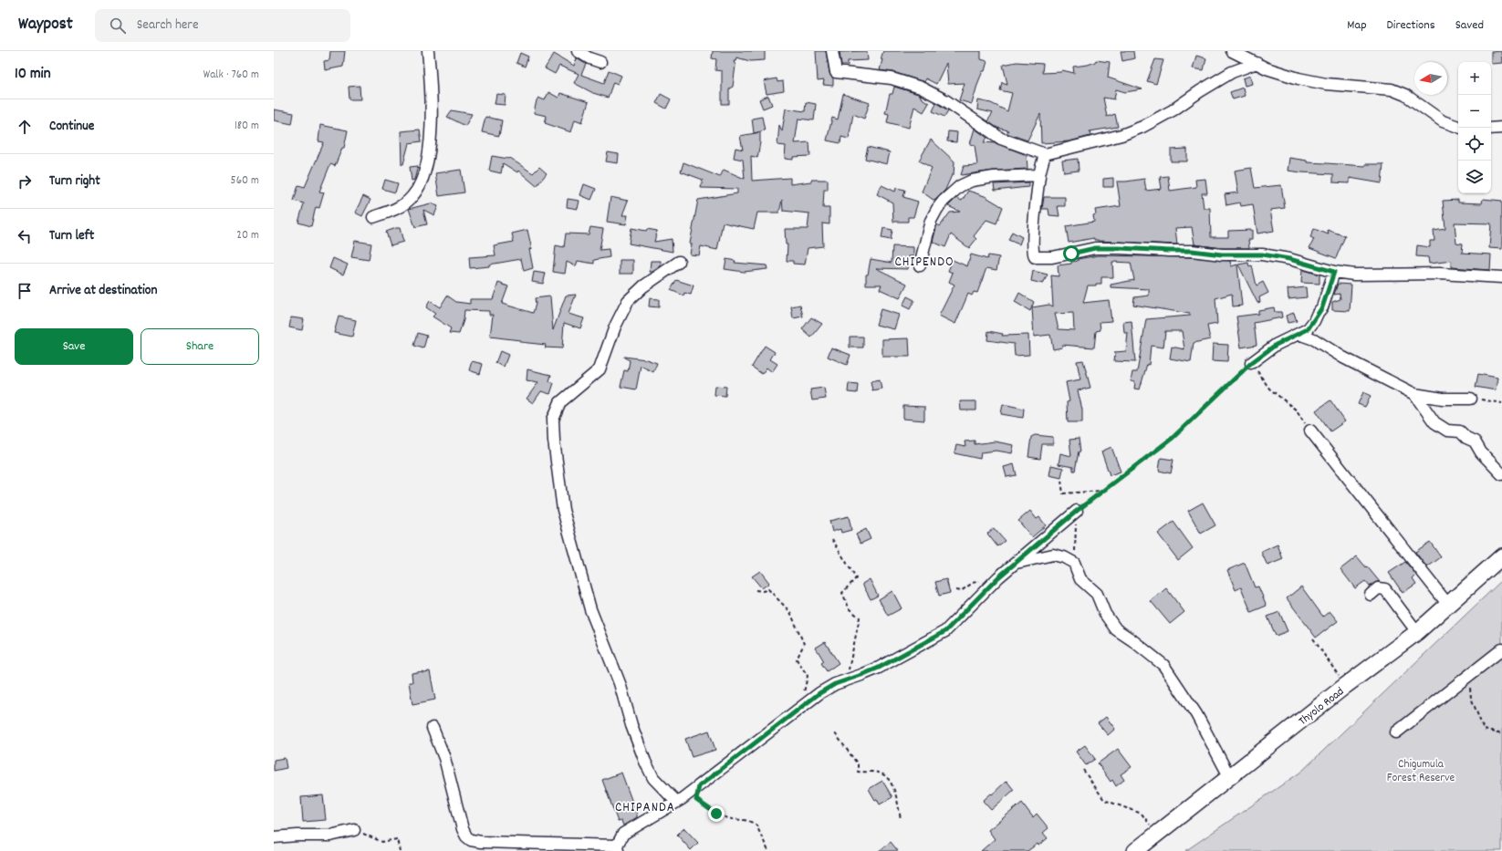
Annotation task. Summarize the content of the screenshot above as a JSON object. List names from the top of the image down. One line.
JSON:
{"streets":{"highway":["Thyolo Road"]},"districts":["CHIPENDO","CHIPANDA"],"parks":["Chigumula Forest Reserve"],"north":"left","page":{"header":"Waypost","search":"Search here","nav":["Map","Directions","Saved"],"heading":["10 min","Walk · 760 m"],"map_buttons":["+","−"],"list":[["Continue","180 m"],["Turn right","560 m"],["Turn left","20 m"],"Arrive at destination"],"buttons":["Save","Share"]}}
